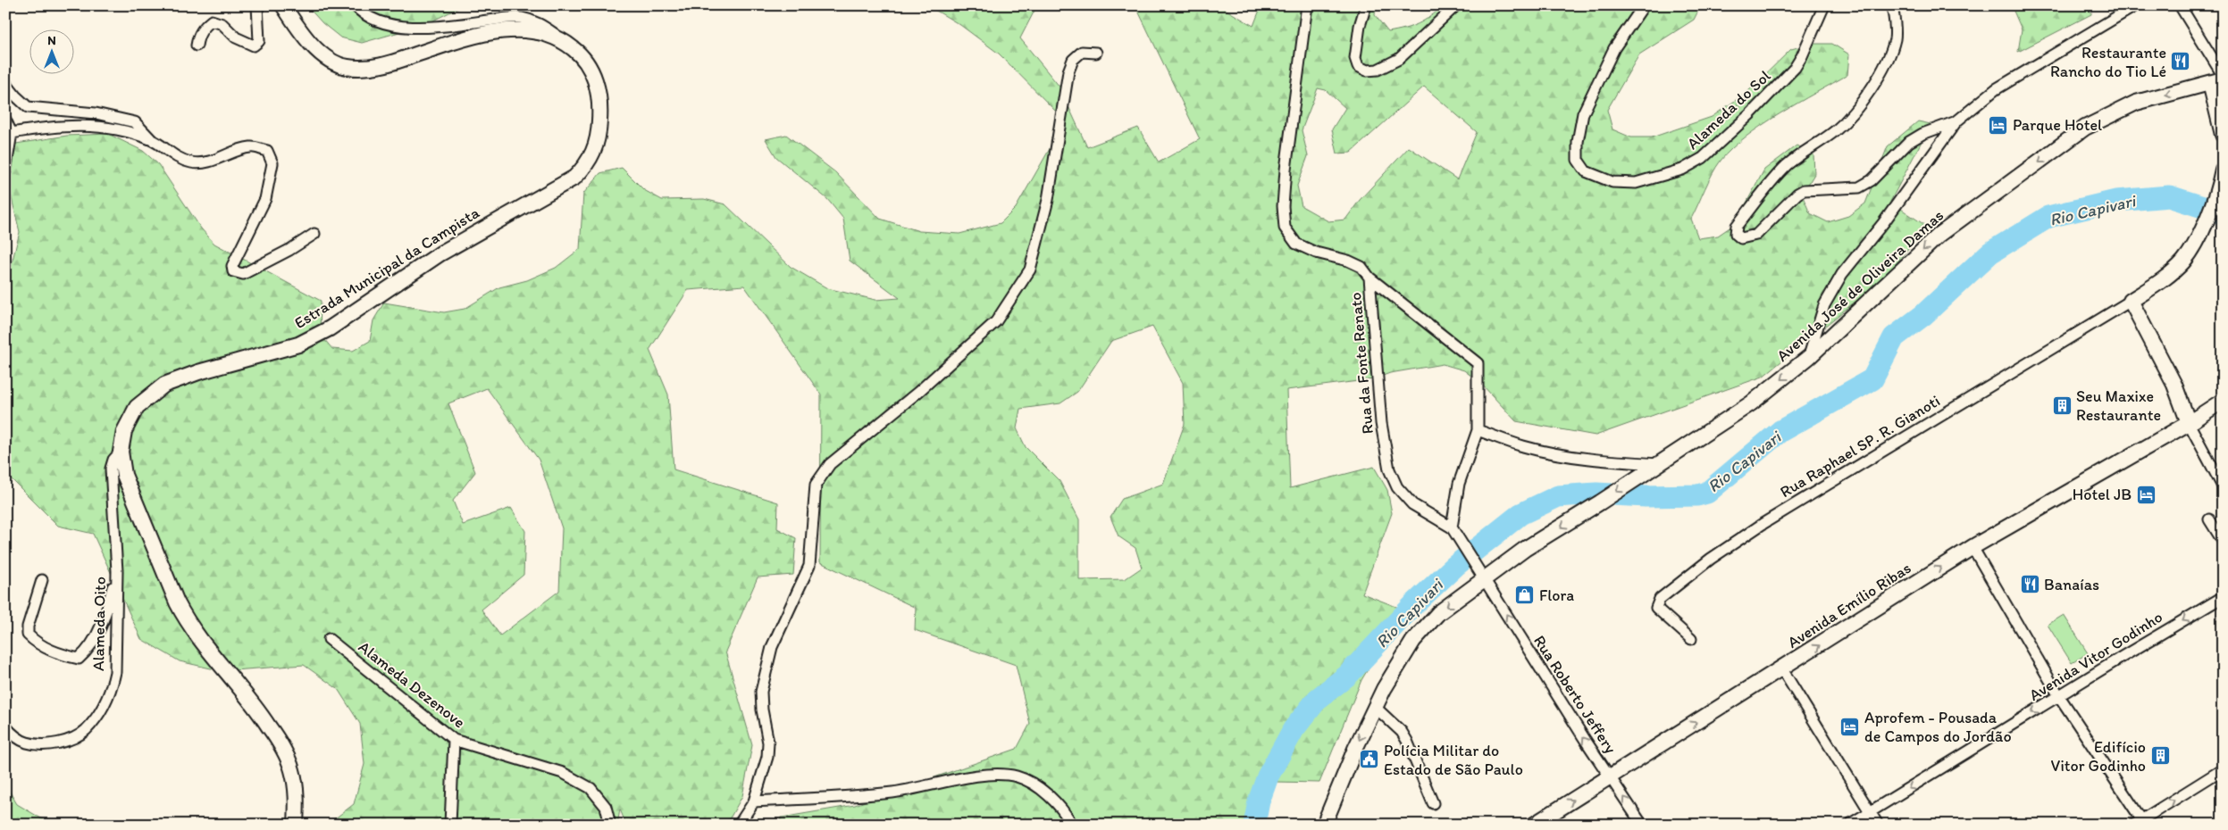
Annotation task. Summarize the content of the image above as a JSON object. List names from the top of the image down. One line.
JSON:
{"streets":{"street":["Alameda do Sol","Estrada Municipal da Campista","Avenida José de Oliveira Damas","Rua da Fonte Renato","Rua Raphael SP. R. Gianoti","Avenida Emílio Ribas","Alameda Oito","Avenida Vitor Godinho","Alameda Dezenove","Rua Roberto Jeffery"]},"crossings":[["Estrada Municipal da Campista","Alameda Oito"],["Avenida José de Oliveira Damas","Rua Roberto Jeffery"],["Rua da Fonte Renato","Rua Roberto Jeffery"],["Avenida Emílio Ribas","Rua Roberto Jeffery"]],"one_way":["Avenida Emílio Ribas","Avenida Vitor Godinho","Rua Roberto Jeffery"],"water":["Rio Capivari"],"places":{"restaurant":["Restaurante Rancho do Tio Lé","Banaías"],"hotel":["Parque Hotel","Hotel JB","Aprofem - Pousada de Campos do Jordão"],"building":["Seu Maxixe Restaurante","Edifício Vitor Godinho"],"shop":["Flora"],"public building":["Polícia Militar do Estado de São Paulo"]},"north":"top"}
